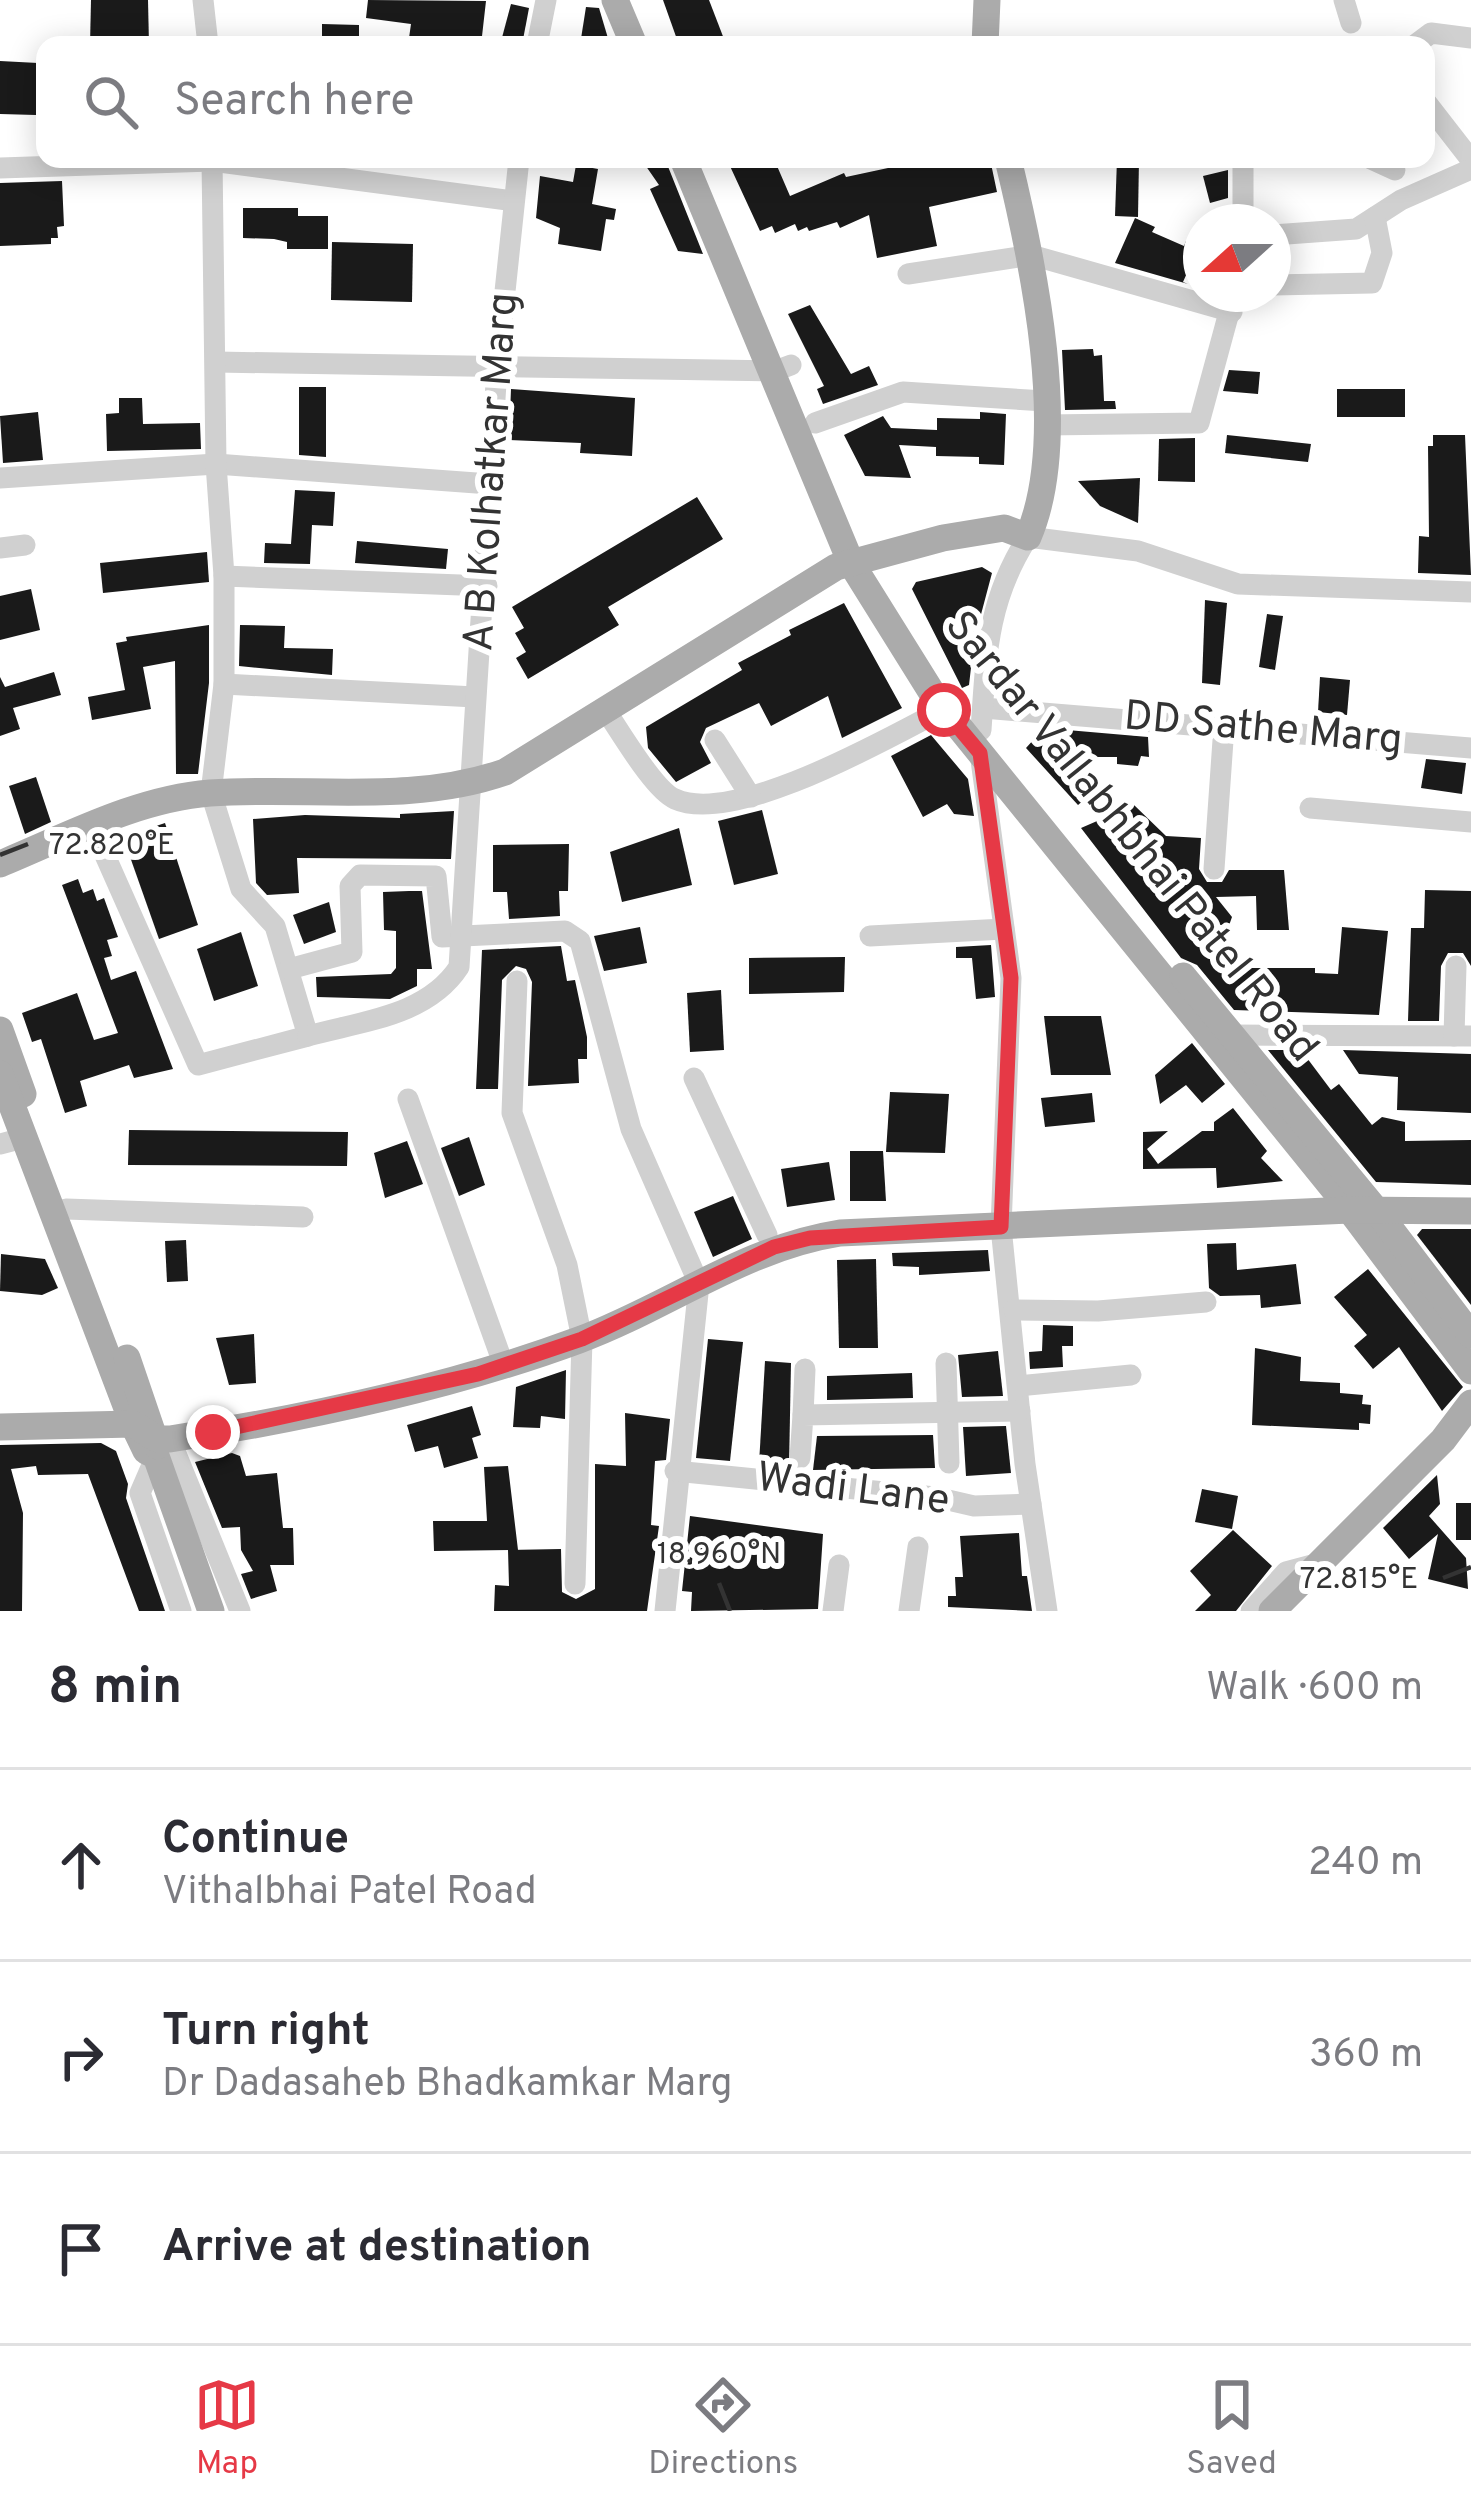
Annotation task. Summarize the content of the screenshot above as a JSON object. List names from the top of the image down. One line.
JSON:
{"streets":{"main road":["Sardar Vallabhbhai Patel Road"],"street":["A B Kolhatkar Marg","DD Sathe Marg","Wadi Lane"]},"crossings":[["DD Sathe Marg","Sardar Vallabhbhai Patel Road"]],"north":"left","page":{"search":"Search here","heading":["8 min","Walk · 600 m"],"list":[["Continue","Vithalbhai Patel Road","240 m"],["Turn right","Dr Dadasaheb Bhadkamkar Marg","360 m"],"Arrive at destination"],"nav":["Map","Directions","Saved"]},"coordinates":["72.820°E","18.960°N","72.815°E"]}
